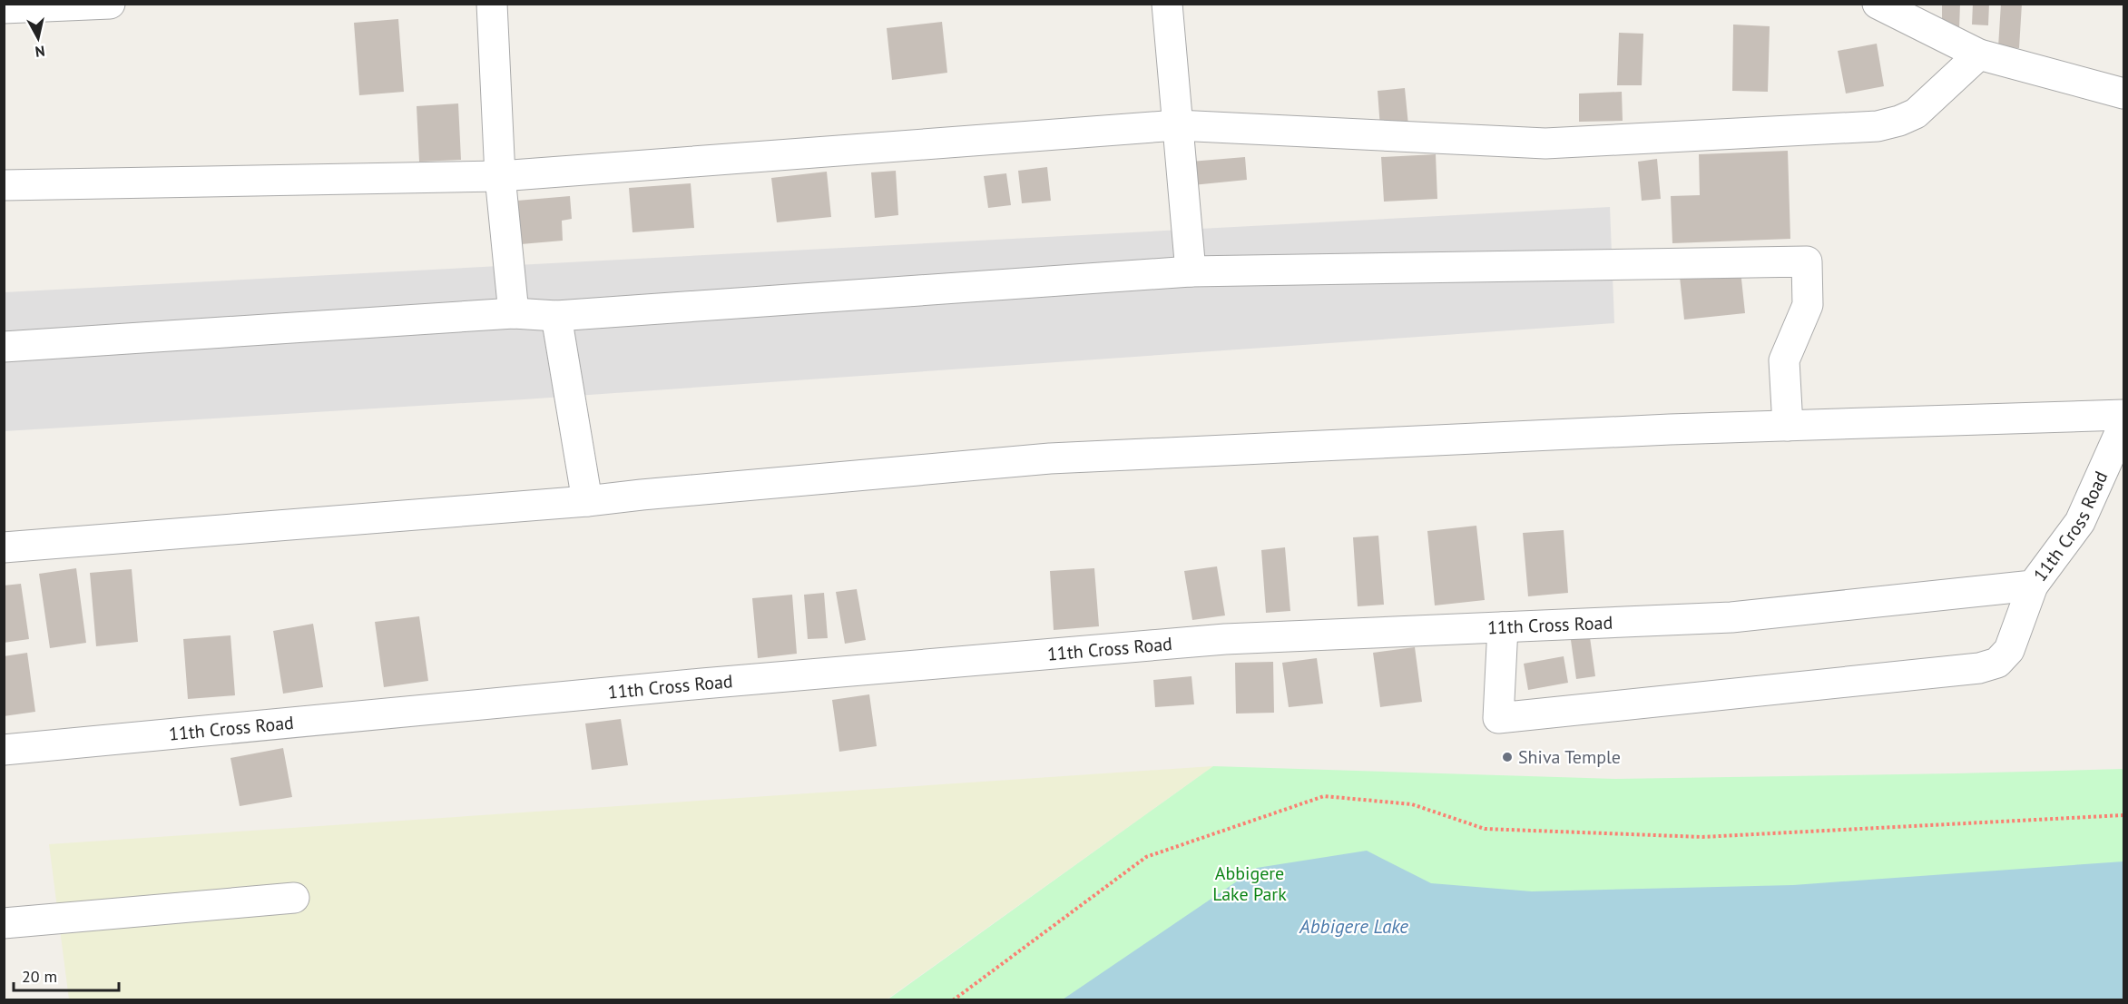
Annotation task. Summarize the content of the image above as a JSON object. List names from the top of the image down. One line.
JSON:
{"streets":{"street":["11th Cross Road"]},"water":["Abbigere Lake"],"parks":["Abbigere Lake Park"],"places":["Shiva Temple"],"scale_bar":"20 m","north":"bottom"}
